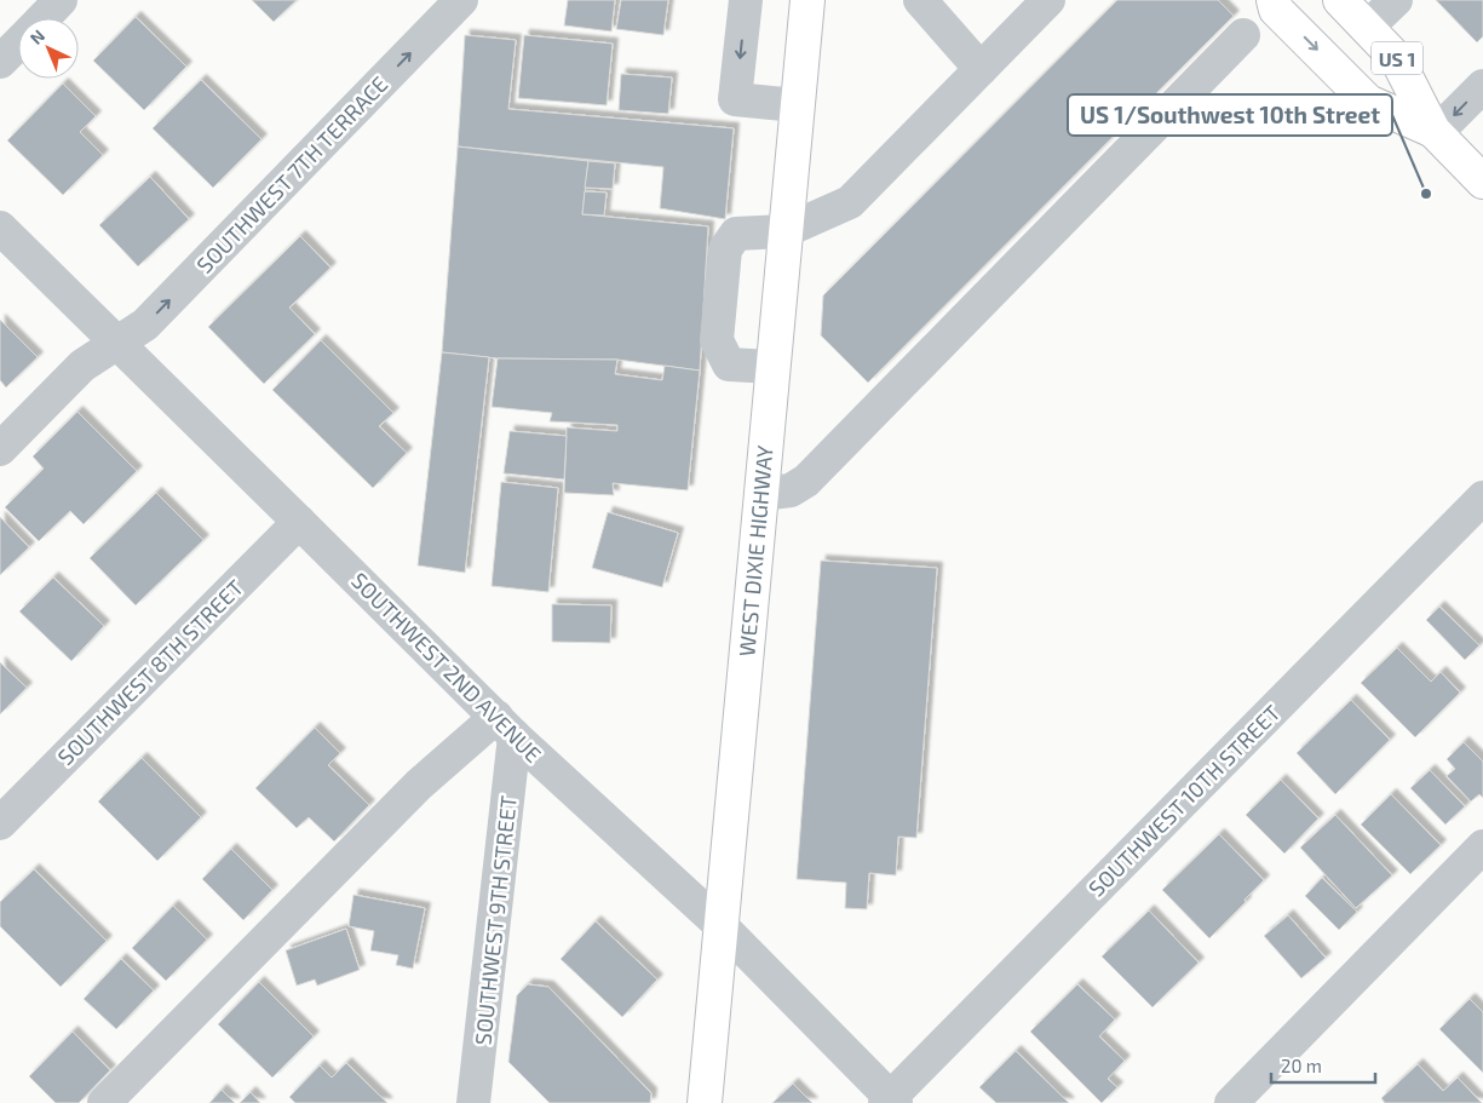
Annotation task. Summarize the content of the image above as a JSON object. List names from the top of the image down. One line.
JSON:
{"streets":{"main road":["US 1","WEST DIXIE HIGHWAY"],"street":["SOUTHWEST 7TH TERRACE","SOUTHWEST 2ND AVENUE","SOUTHWEST 8TH STREET","SOUTHWEST 10TH STREET","SOUTHWEST 9TH STREET"]},"crossings":[["SOUTHWEST 7TH TERRACE","SOUTHWEST 2ND AVENUE"],["WEST DIXIE HIGHWAY","SOUTHWEST 2ND AVENUE"],["SOUTHWEST 2ND AVENUE","SOUTHWEST 8TH STREET"],["SOUTHWEST 2ND AVENUE","SOUTHWEST 10TH STREET"],["SOUTHWEST 2ND AVENUE","SOUTHWEST 9TH STREET"]],"one_way":["SOUTHWEST 7TH TERRACE"],"places":["US 1/Southwest 10th Street"],"scale_bar":"20 m","north":"top left"}
